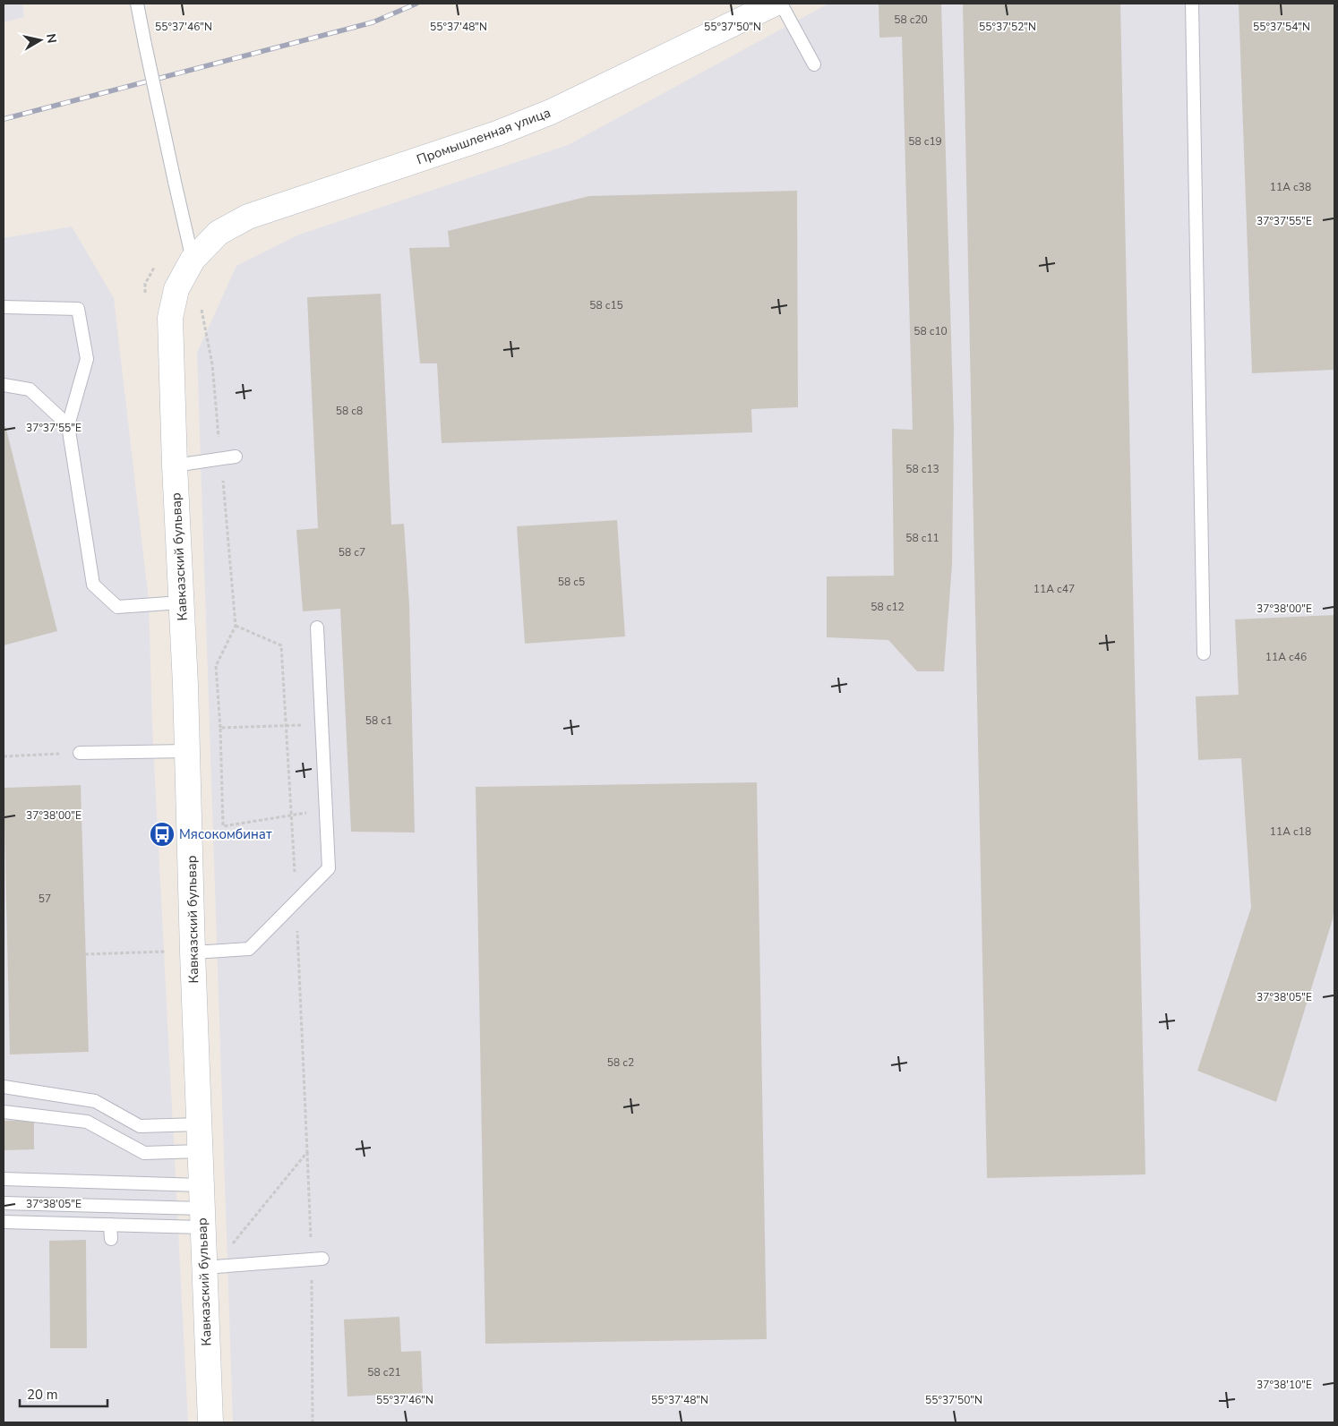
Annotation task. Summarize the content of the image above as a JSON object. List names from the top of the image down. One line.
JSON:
{"streets":{"street":["Промышленная улица","Кавказский бульвар"]},"crossings":[["Промышленная улица","Кавказский бульвар"]],"places":{"bus stop":["Мясокомбинат"]},"house_numbers":["58 с20","58 с19","11А с38","58 с15","58 с10","58 с8","58 с13","58 с11","58 с7","58 с5","11А с47","58 с12","11А с46","58 с1","11А с18","57","58 с2","58 с21"],"scale_bar":"20 m","north":"right","coordinates":["55°37'46\"N","55°37'48\"N","55°37'50\"N","55°37'52\"N","55°37'54\"N","37°37'55\"E","37°38'00\"E","37°38'05\"E","37°38'10\"E"]}
